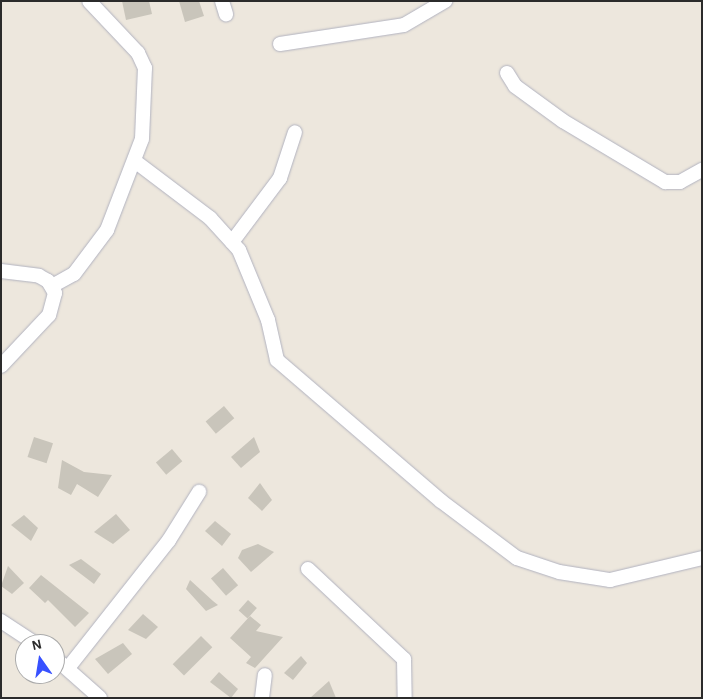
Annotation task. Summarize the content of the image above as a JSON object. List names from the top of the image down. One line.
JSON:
{"north":"top"}
